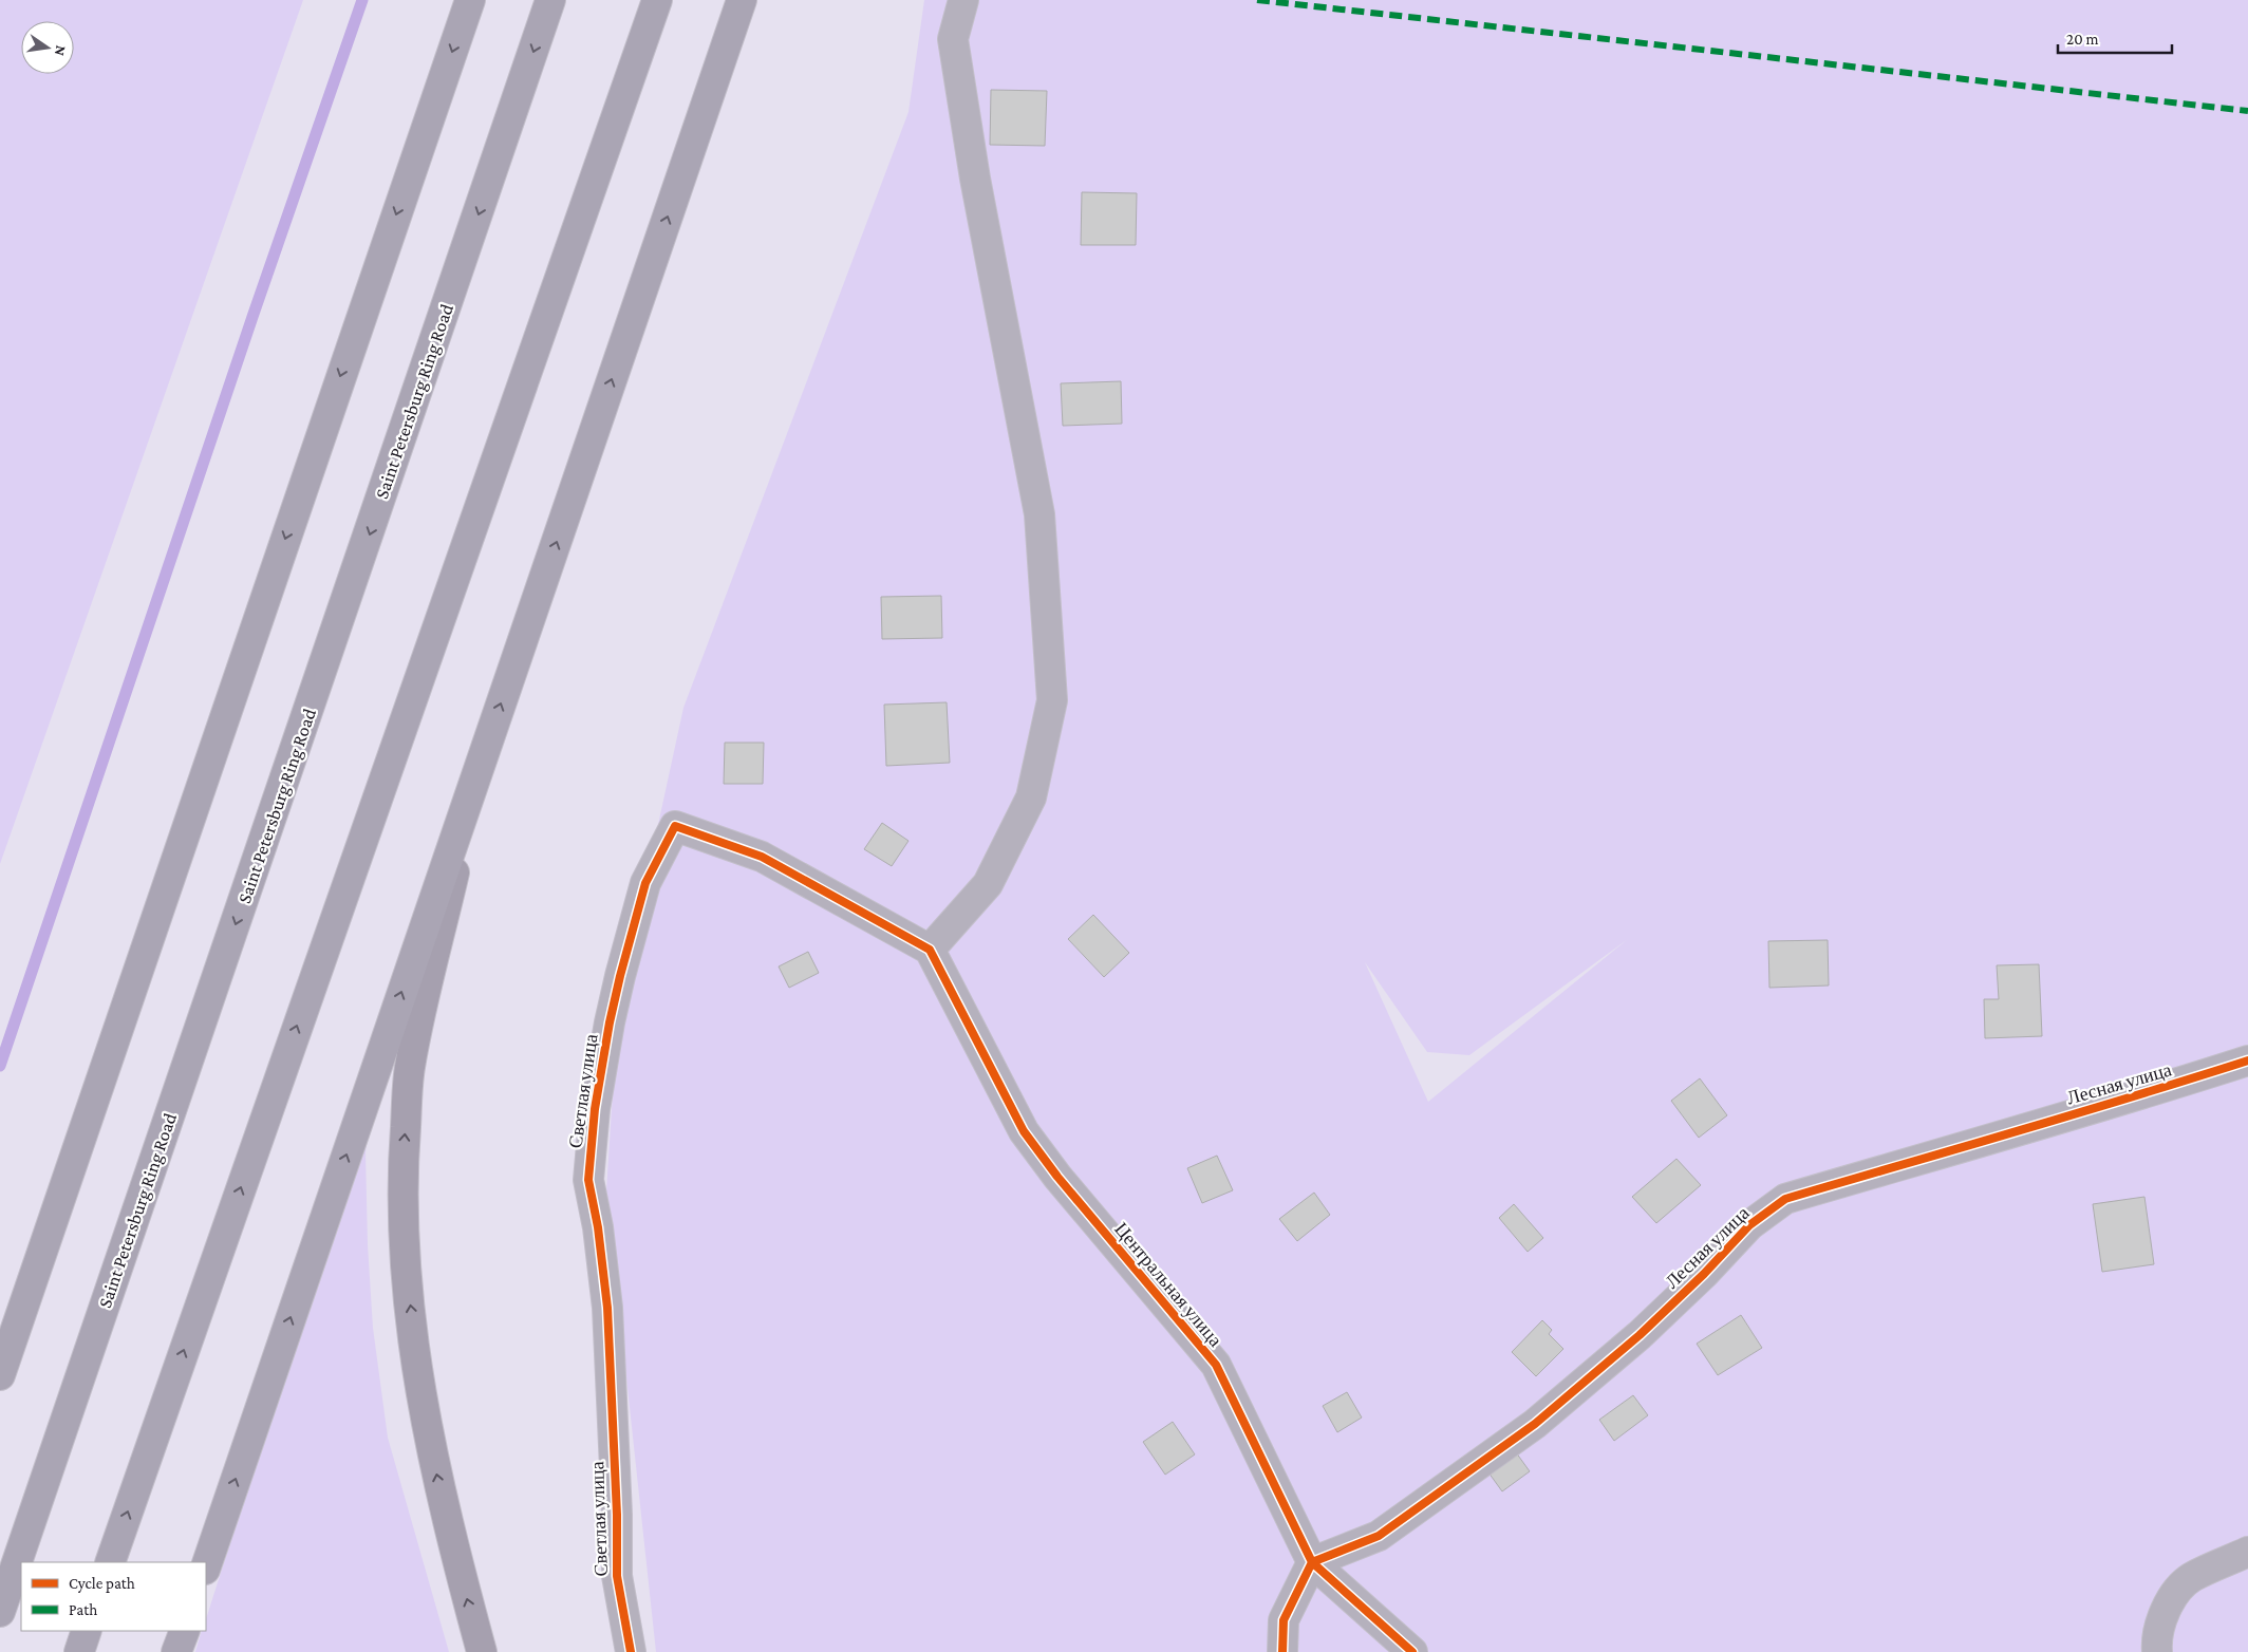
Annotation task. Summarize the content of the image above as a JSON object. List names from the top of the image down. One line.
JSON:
{"streets":{"highway":["Saint Petersburg Ring Road"],"street":["Лесная улица","Светлая улица","Центральная улица"]},"crossings":[["Лесная улица","Центральная улица"],["Светлая улица","Центральная улица"]],"legend":["Cycle path","Path"],"scale_bar":"20 m","north":"right"}
